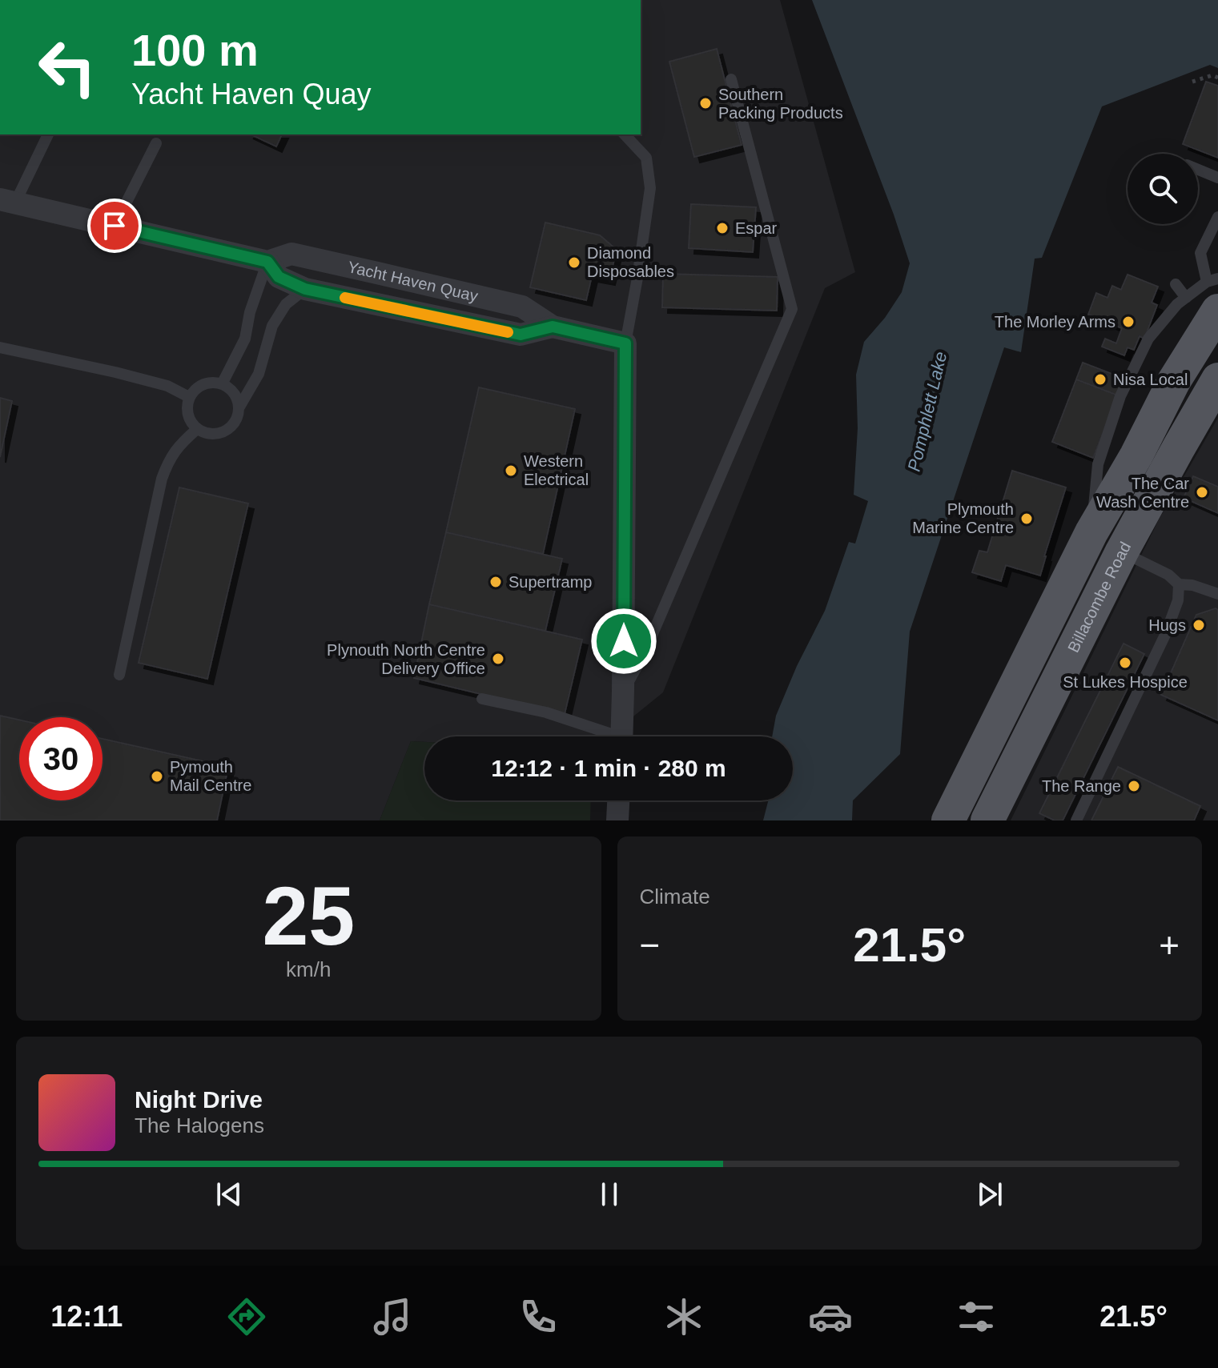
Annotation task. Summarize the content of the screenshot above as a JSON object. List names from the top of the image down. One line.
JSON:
{"streets":{"main road":["Billacombe Road"],"street":["Yacht Haven Quay"]},"water":["Pomphlett Lake"],"places":["Southern Packing Products","Espar","Diamond Disposables","The Morley Arms","Nisa Local","Western Electrical","The Car Wash Centre","Plymouth Marine Centre","Supertramp","Hugs","Plynouth North Centre Delivery Office","St Lukes Hospice","Pymouth Mail Centre","The Range"],"page":{"turn":["100 m","Yacht Haven Quay"],"limit":"30","trip":"12:12 · 1 min · 280 m","tile":[["25","km/h"],"Climate"],"heat":["−","21.5°","+"],"song":["Night Drive","The Halogens"],"tabs":["12:11","21.5°"]}}
